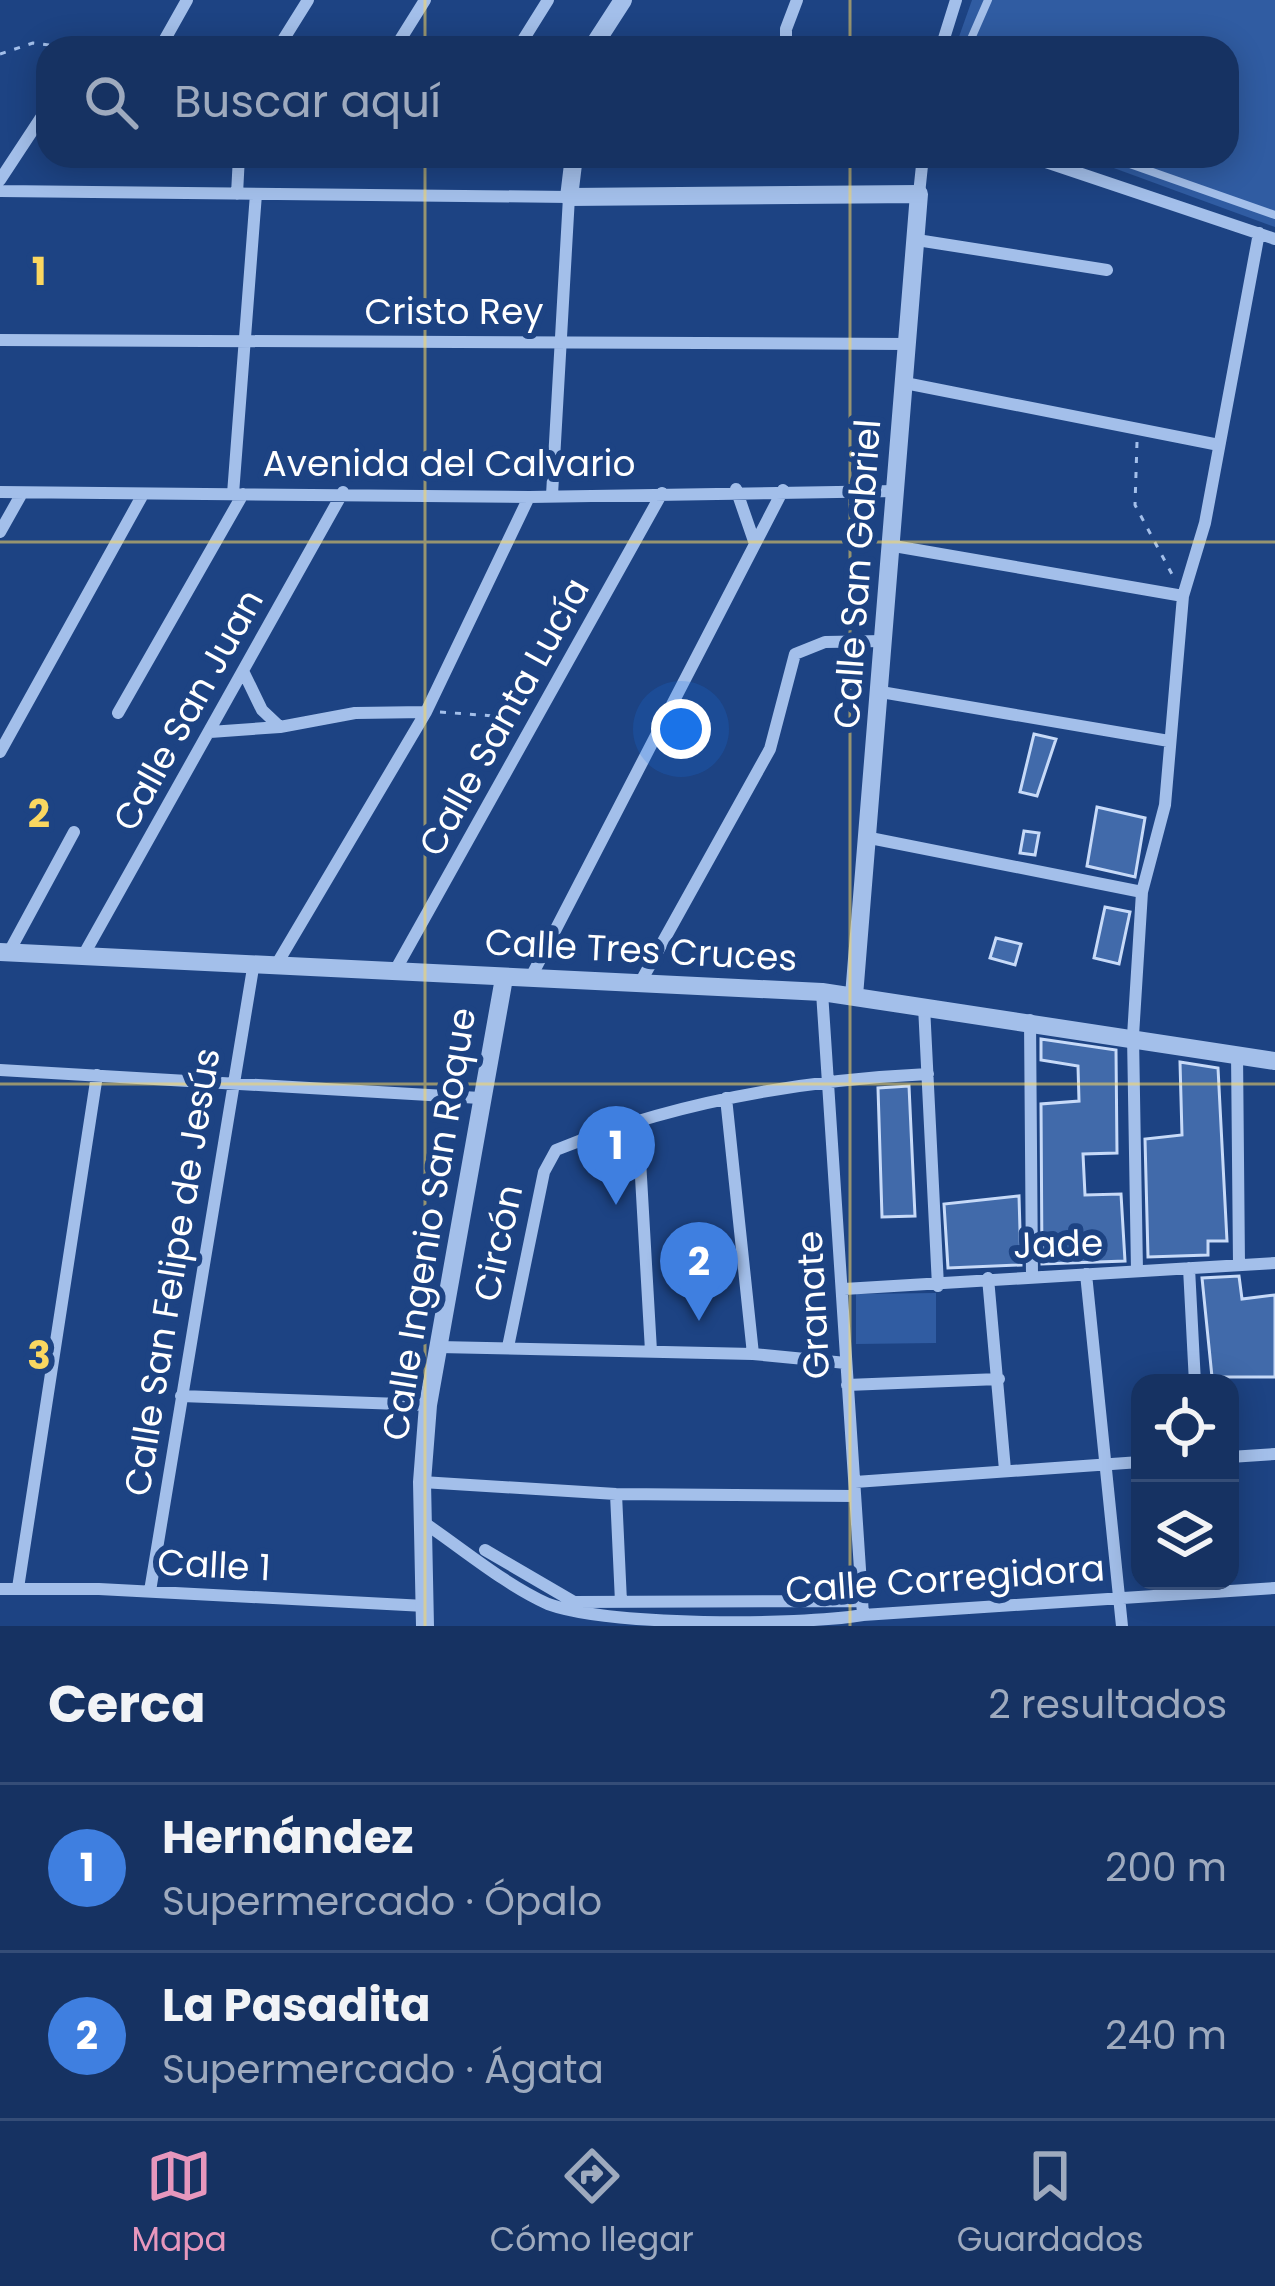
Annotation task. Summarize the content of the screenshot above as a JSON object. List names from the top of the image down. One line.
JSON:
{"streets":{"street":["Cristo Rey","Avenida del Calvario","Calle San Gabriel","Calle San Juan","Calle Santa Lucía","Calle Tres Cruces","Calle Ingenio San Roque","Circón","Jade","Calle San Felipe de Jesús","Granate","Calle 1","Calle Corregidora"]},"crossings":[["Cristo Rey","Calle San Gabriel"],["Avenida del Calvario","Calle San Gabriel"],["Avenida del Calvario","Calle San Juan"],["Avenida del Calvario","Calle Santa Lucía"],["Calle San Gabriel","Calle Tres Cruces"],["Calle San Juan","Calle Tres Cruces"],["Calle Santa Lucía","Calle Tres Cruces"],["Calle Tres Cruces","Calle Ingenio San Roque"],["Calle Tres Cruces","Calle San Felipe de Jesús"],["Calle Tres Cruces","Granate"],["Calle Ingenio San Roque","Calle 1"],["Calle Ingenio San Roque","Calle Corregidora"],["Circón","Granate"],["Jade","Granate"],["Calle San Felipe de Jesús","Calle 1"],["Granate","Calle Corregidora"]],"page":{"search":"Buscar aquí","pins":["1","2"],"heading":["Cerca","2 resultados"],"list":[{"mark":"1","name":"Hernández","note":"Supermercado · Ópalo","value":"200 m"},{"mark":"2","name":"La Pasadita","note":"Supermercado · Ágata","value":"240 m"}],"nav":["Mapa","Cómo llegar","Guardados"]},"grid":{"rows":["1","2","3"]}}
